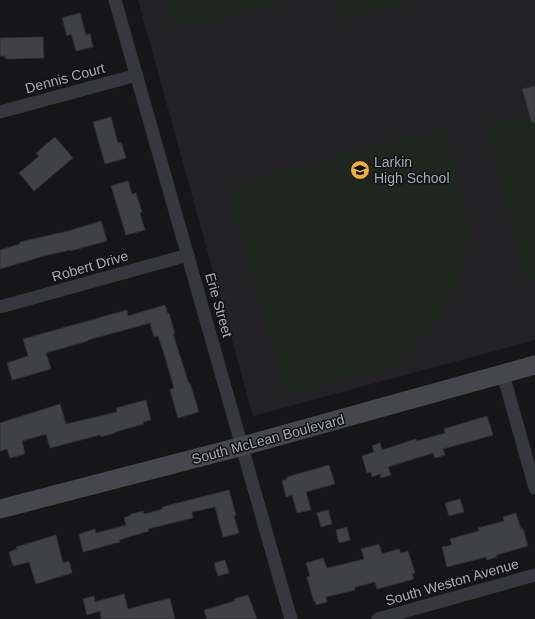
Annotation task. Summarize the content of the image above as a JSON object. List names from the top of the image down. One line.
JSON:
{"streets":{"main road":["South McLean Boulevard"],"street":["Dennis Court","Robert Drive","Erie Street","South Weston Avenue"]},"crossings":[["Dennis Court","Erie Street"],["Robert Drive","Erie Street"],["Erie Street","South McLean Boulevard"]],"places":{"school or university":["Larkin High School"]}}
